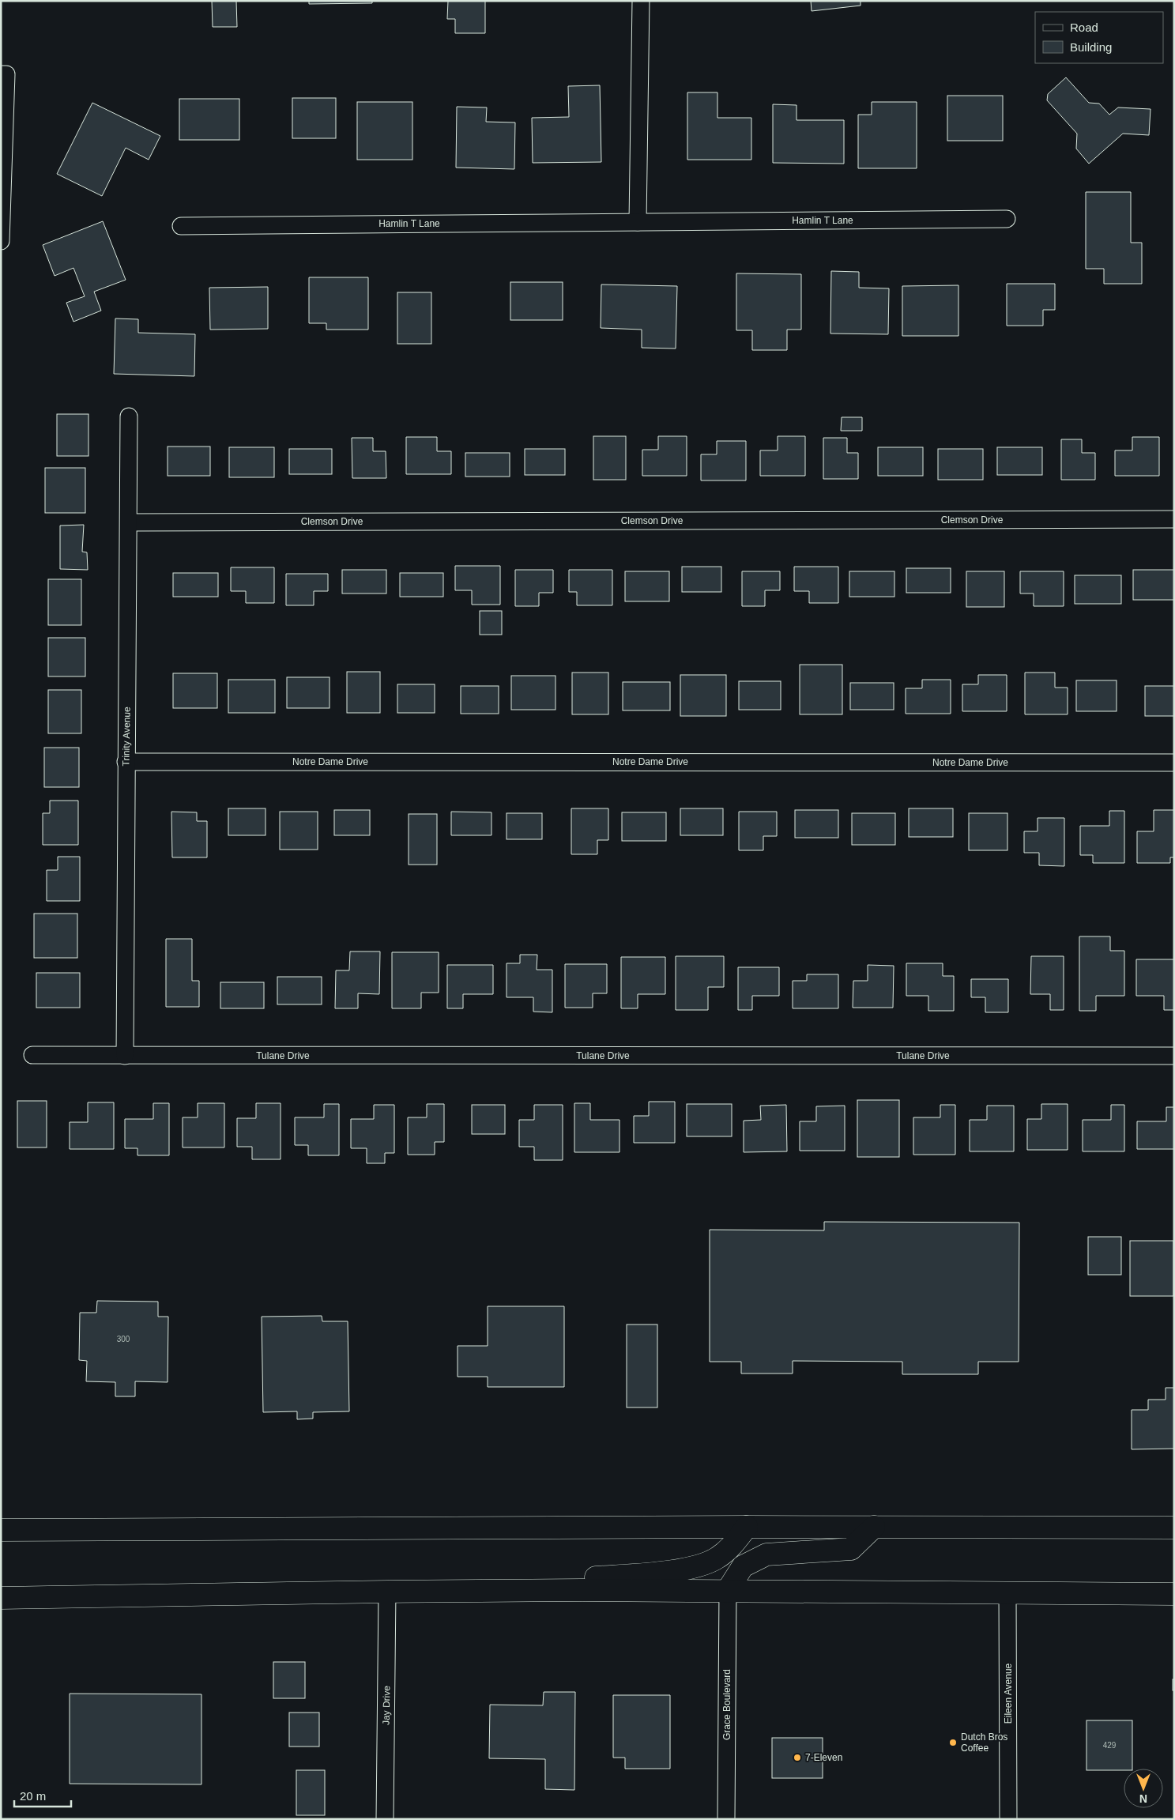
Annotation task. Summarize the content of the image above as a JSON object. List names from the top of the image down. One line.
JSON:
{"streets":{"street":["Hamlin T Lane","Clemson Drive","Trinity Avenue","Notre Dame Drive","Tulane Drive","Eileen Avenue","Grace Boulevard","Jay Drive"]},"crossings":[["Clemson Drive","Trinity Avenue"],["Trinity Avenue","Notre Dame Drive"],["Trinity Avenue","Tulane Drive"]],"places":["Dutch Bros Coffee","7-Eleven"],"house_numbers":["300","429"],"legend":["Road","Building"],"scale_bar":"20 m","north":"bottom"}
